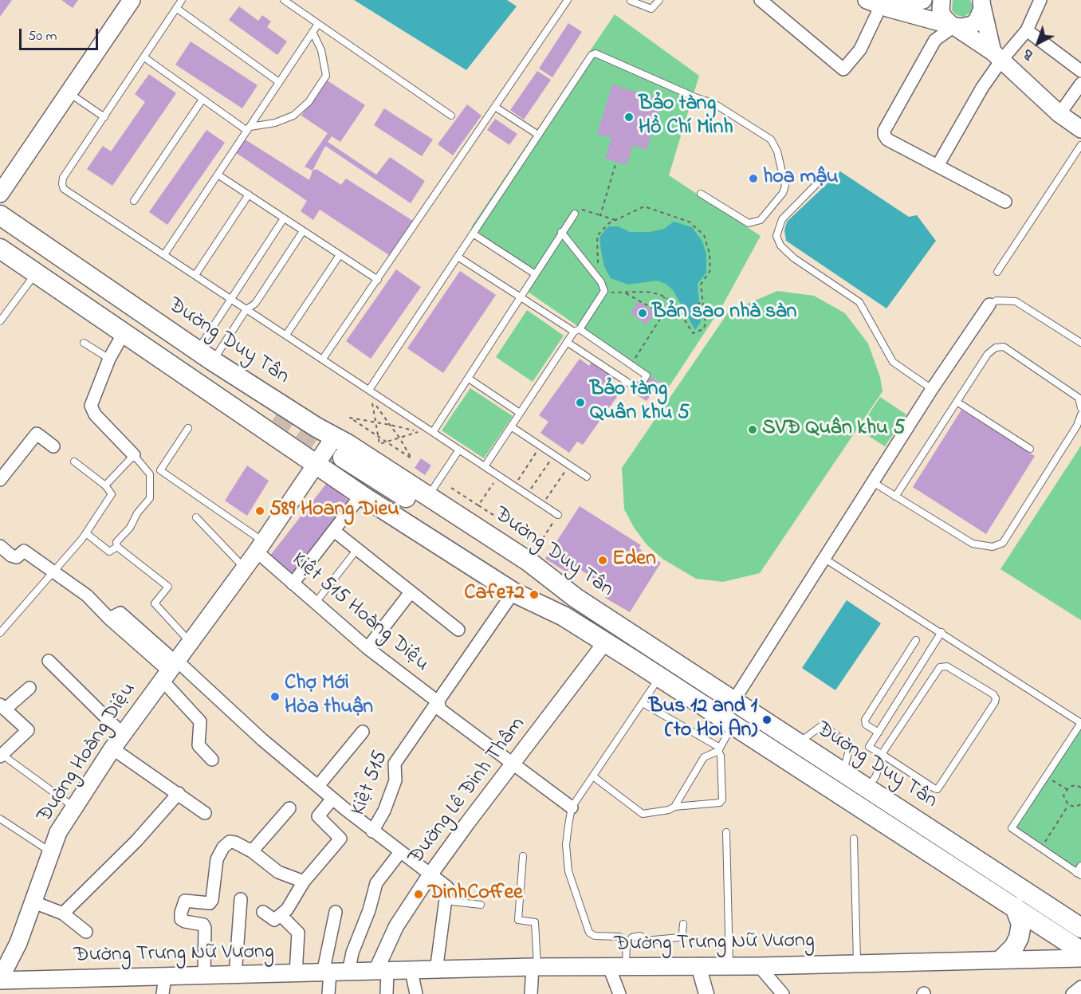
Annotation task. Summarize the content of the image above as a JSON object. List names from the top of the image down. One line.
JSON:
{"streets":{"main road":["Đường Duy Tân","Đường Hoàng Diệu","Đường Trưng Nữ Vương"],"street":["Kiệt 515 Hoàng Diệu","Kiệt 515","Đường Lê Đình Thâm"]},"crossings":[["Đường Duy Tân","Đường Hoàng Diệu"],["Đường Duy Tân","Kiệt 515"],["Đường Duy Tân","Đường Lê Đình Thâm"],["Kiệt 515 Hoàng Diệu","Đường Hoàng Diệu"],["Kiệt 515 Hoàng Diệu","Kiệt 515"],["Kiệt 515 Hoàng Diệu","Đường Lê Đình Thâm"],["Đường Hoàng Diệu","Đường Trưng Nữ Vương"],["Đường Lê Đình Thâm","Đường Trưng Nữ Vương"]],"places":["Bảo tàng Hồ Chí Minh","hoa mậu","Bản sao nhà sàn","Bảo tàng Quân khu 5","SVĐ Quân khu 5","589 Hoang Dieu","Eden","Cafe72","Chợ Mới Hòa thuận","Bus 12 and 1 (to Hoi An)","DinhCoffee"],"scale_bar":"50 m","north":"bottom left"}
